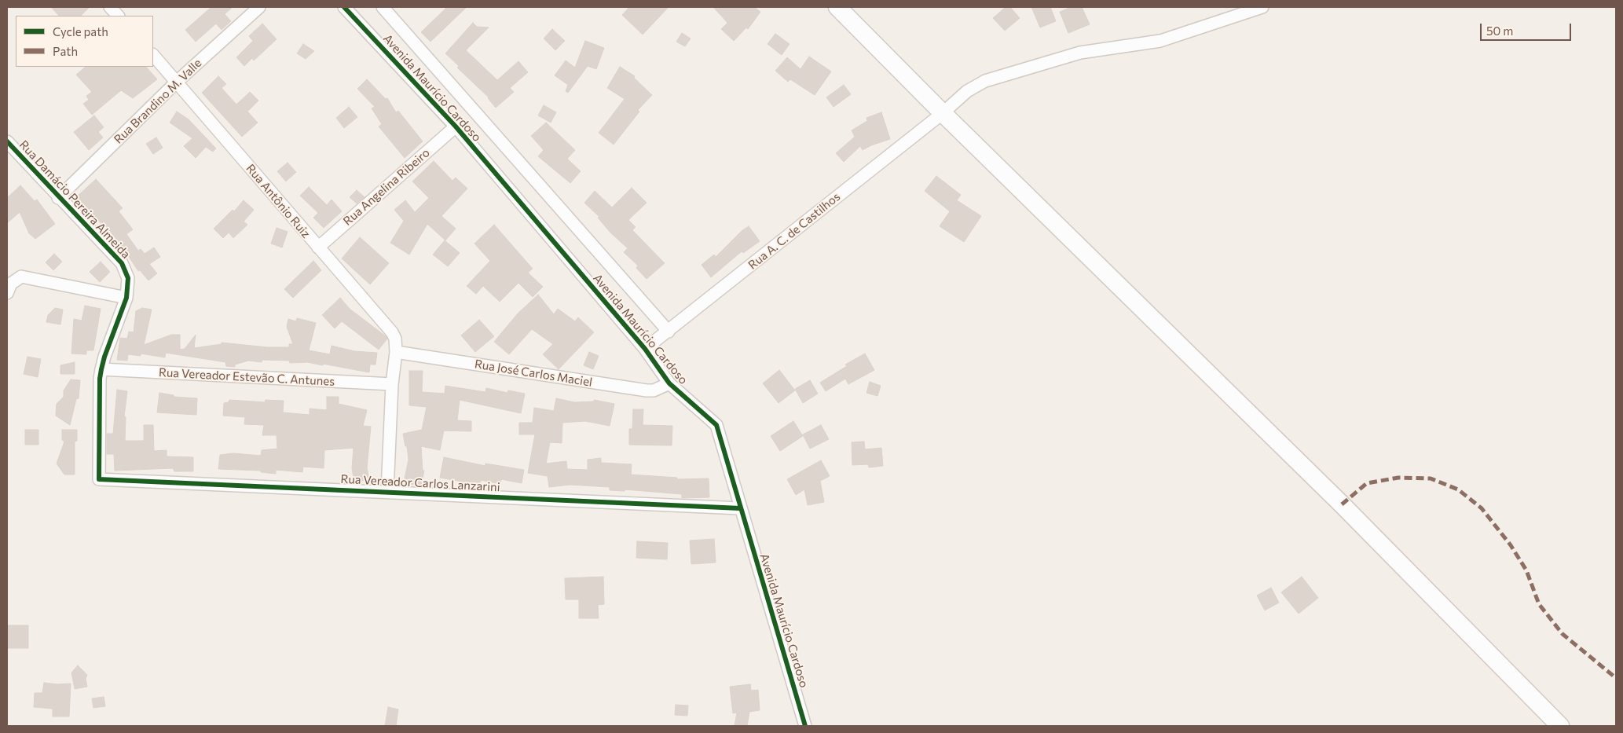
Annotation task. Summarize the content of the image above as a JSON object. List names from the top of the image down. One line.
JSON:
{"streets":{"street":["Avenida Maurício Cardoso","Rua Brandino M. Valle","Rua Angelina Ribeiro","Rua Damácio Pereira Almeida","Rua Antônio Ruiz","Rua A. C. de Castilhos","Rua José Carlos Maciel","Rua Vereador Estevão C. Antunes","Rua Vereador Carlos Lanzarini"]},"crossings":[["Avenida Maurício Cardoso","Rua Angelina Ribeiro"],["Avenida Maurício Cardoso","Rua A. C. de Castilhos"],["Avenida Maurício Cardoso","Rua José Carlos Maciel"],["Avenida Maurício Cardoso","Rua Vereador Carlos Lanzarini"],["Rua Brandino M. Valle","Rua Damácio Pereira Almeida"],["Rua Brandino M. Valle","Rua Antônio Ruiz"],["Rua Angelina Ribeiro","Rua Antônio Ruiz"],["Rua Damácio Pereira Almeida","Rua Vereador Estevão C. Antunes"],["Rua Damácio Pereira Almeida","Rua Vereador Carlos Lanzarini"],["Rua Antônio Ruiz","Rua José Carlos Maciel"],["Rua Antônio Ruiz","Rua Vereador Estevão C. Antunes"],["Rua Antônio Ruiz","Rua Vereador Carlos Lanzarini"]],"legend":["Cycle path","Path"],"scale_bar":"50 m"}
